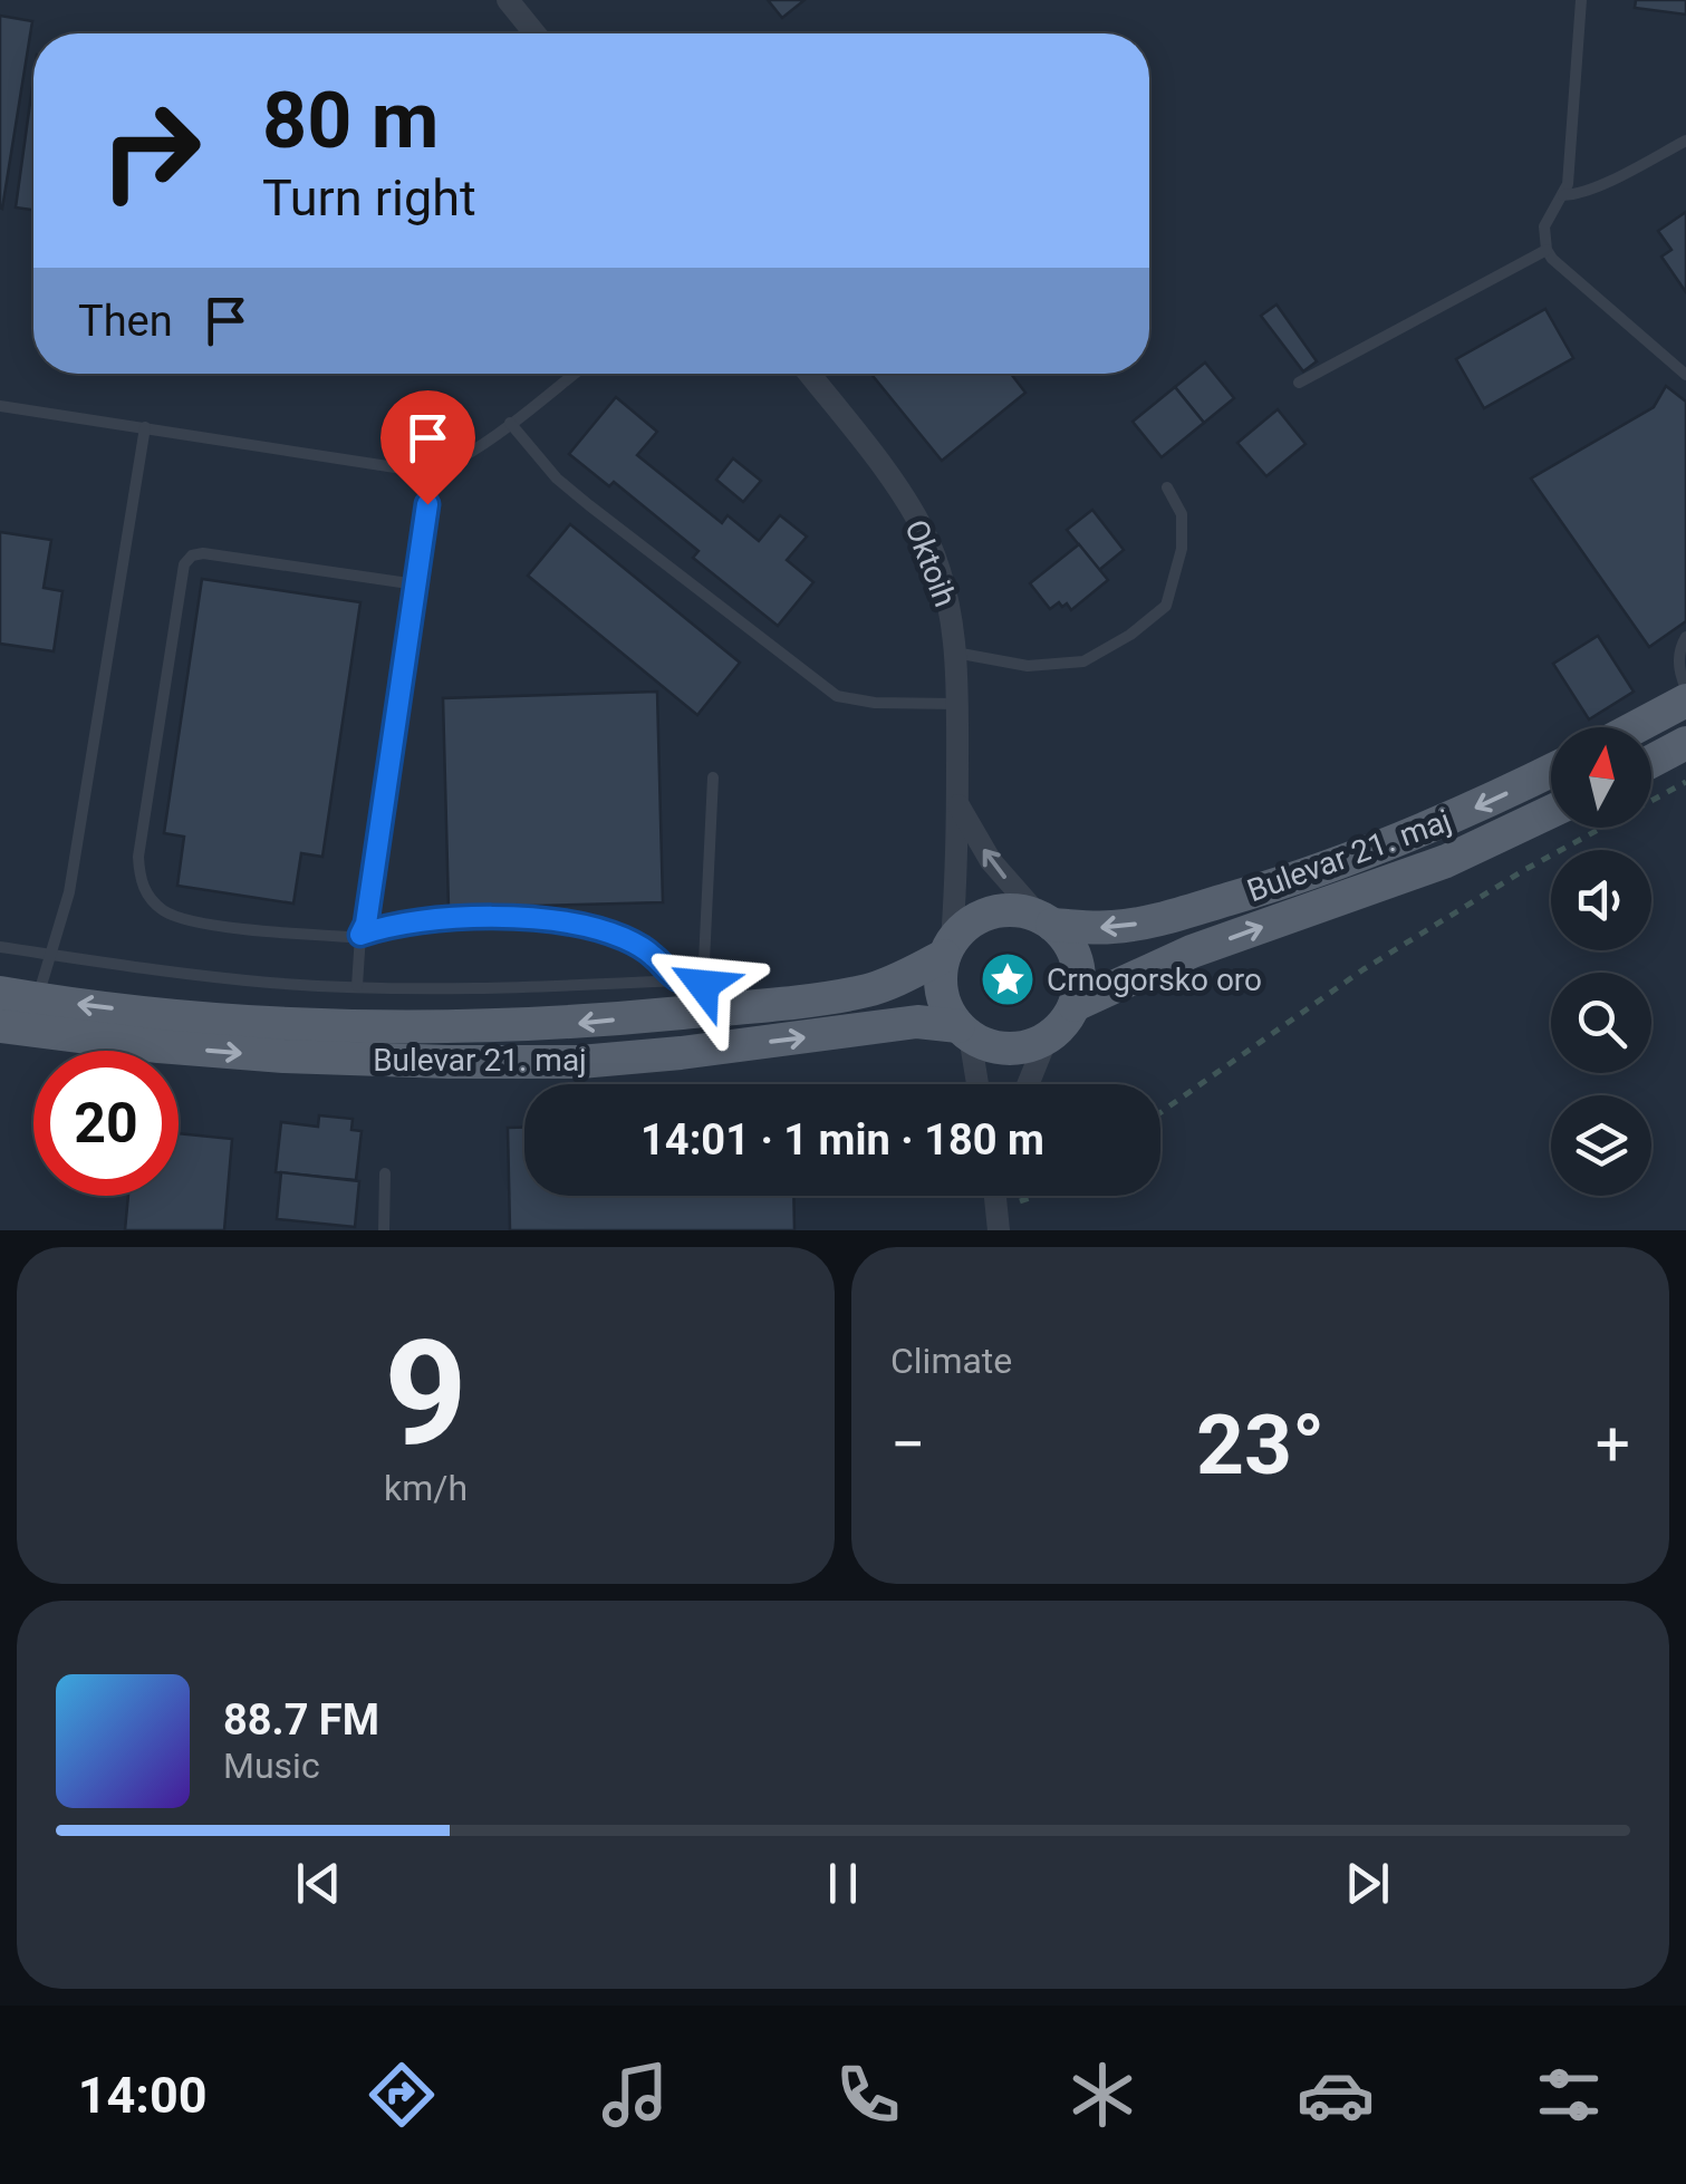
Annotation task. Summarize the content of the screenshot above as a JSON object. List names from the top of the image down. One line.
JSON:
{"streets":{"main road":["Bulevar 21. maj"],"street":["Oktoih"]},"crossings":[["Oktoih","Bulevar 21. maj"]],"places":{"place":["Crnogorsko oro"]},"north":"top","page":{"turn":["80 m","Turn right"],"then":"Then","limit":"20","trip":"14:01 · 1 min · 180 m","tile":[["9","km/h"],"Climate"],"heat":["−","23°","+"],"song":["88.7 FM","Music"],"tabs":"14:00"}}
